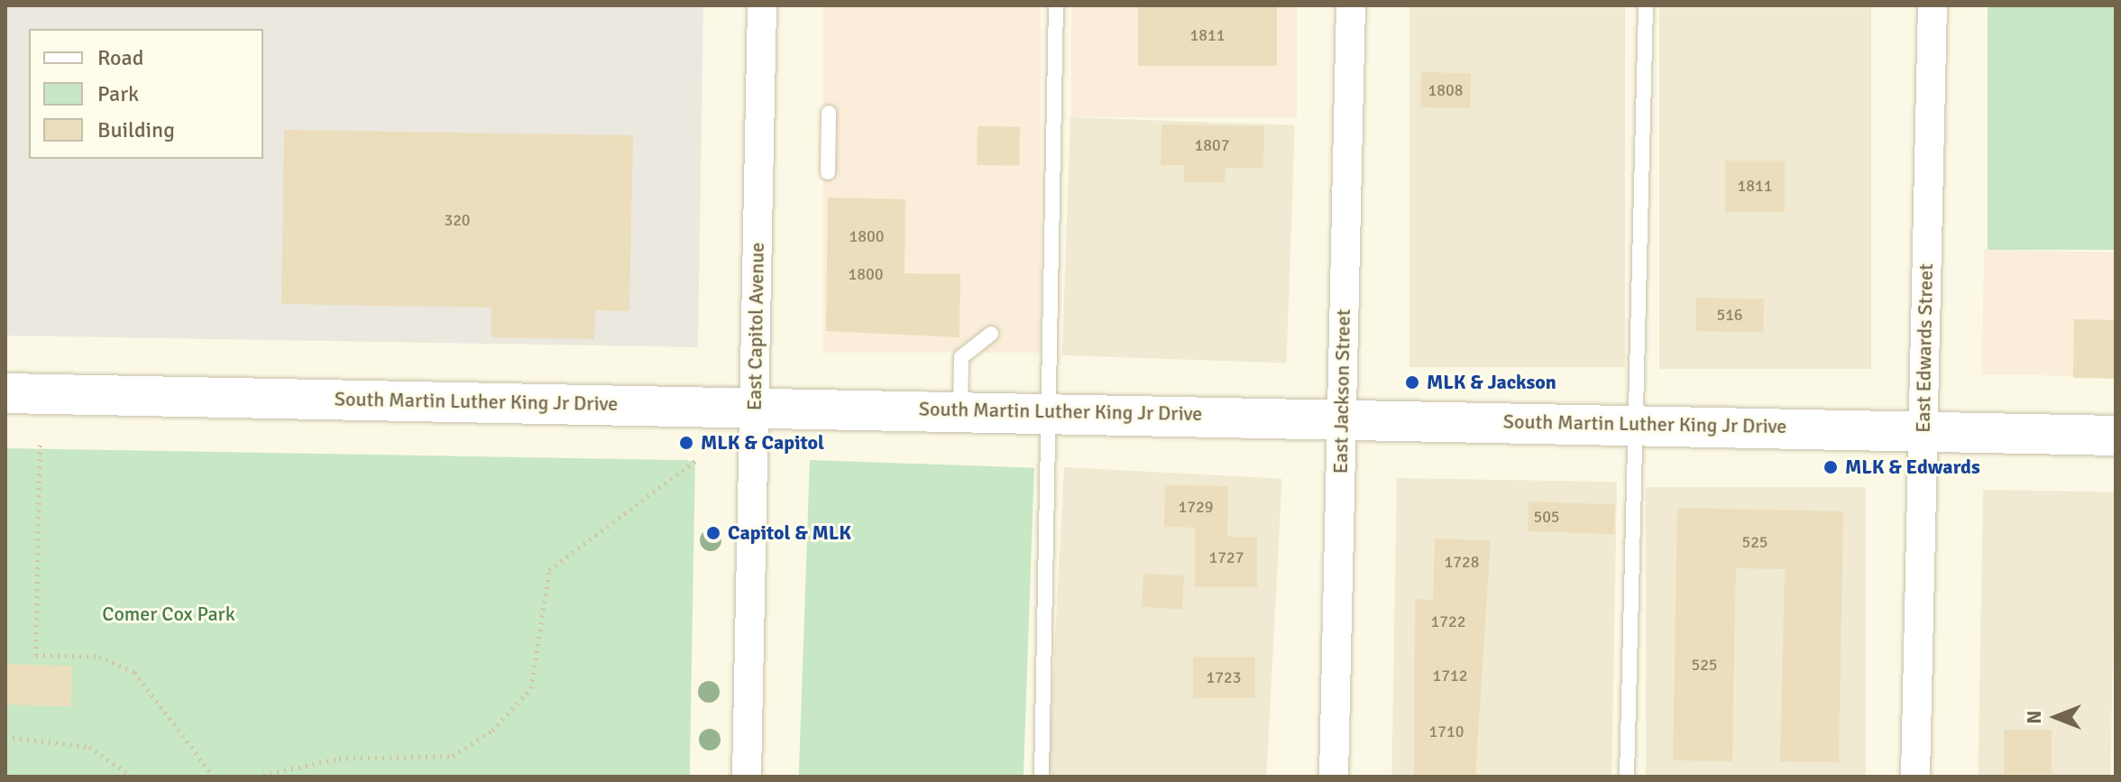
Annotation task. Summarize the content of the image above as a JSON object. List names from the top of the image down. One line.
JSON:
{"streets":{"street":["East Capitol Avenue","East Edwards Street","East Jackson Street","South Martin Luther King Jr Drive"]},"crossings":[["East Capitol Avenue","South Martin Luther King Jr Drive"],["East Edwards Street","South Martin Luther King Jr Drive"],["East Jackson Street","South Martin Luther King Jr Drive"]],"parks":["Comer Cox Park"],"places":["MLK & Jackson","MLK & Capitol","MLK & Edwards","Capitol & MLK"],"house_numbers":["1811","1808","1807","1811","320","1800","1800","516","1729","505","525","1727","1728","1722","525","1712","1723","1710"],"legend":["Road","Park","Building"],"north":"left"}
